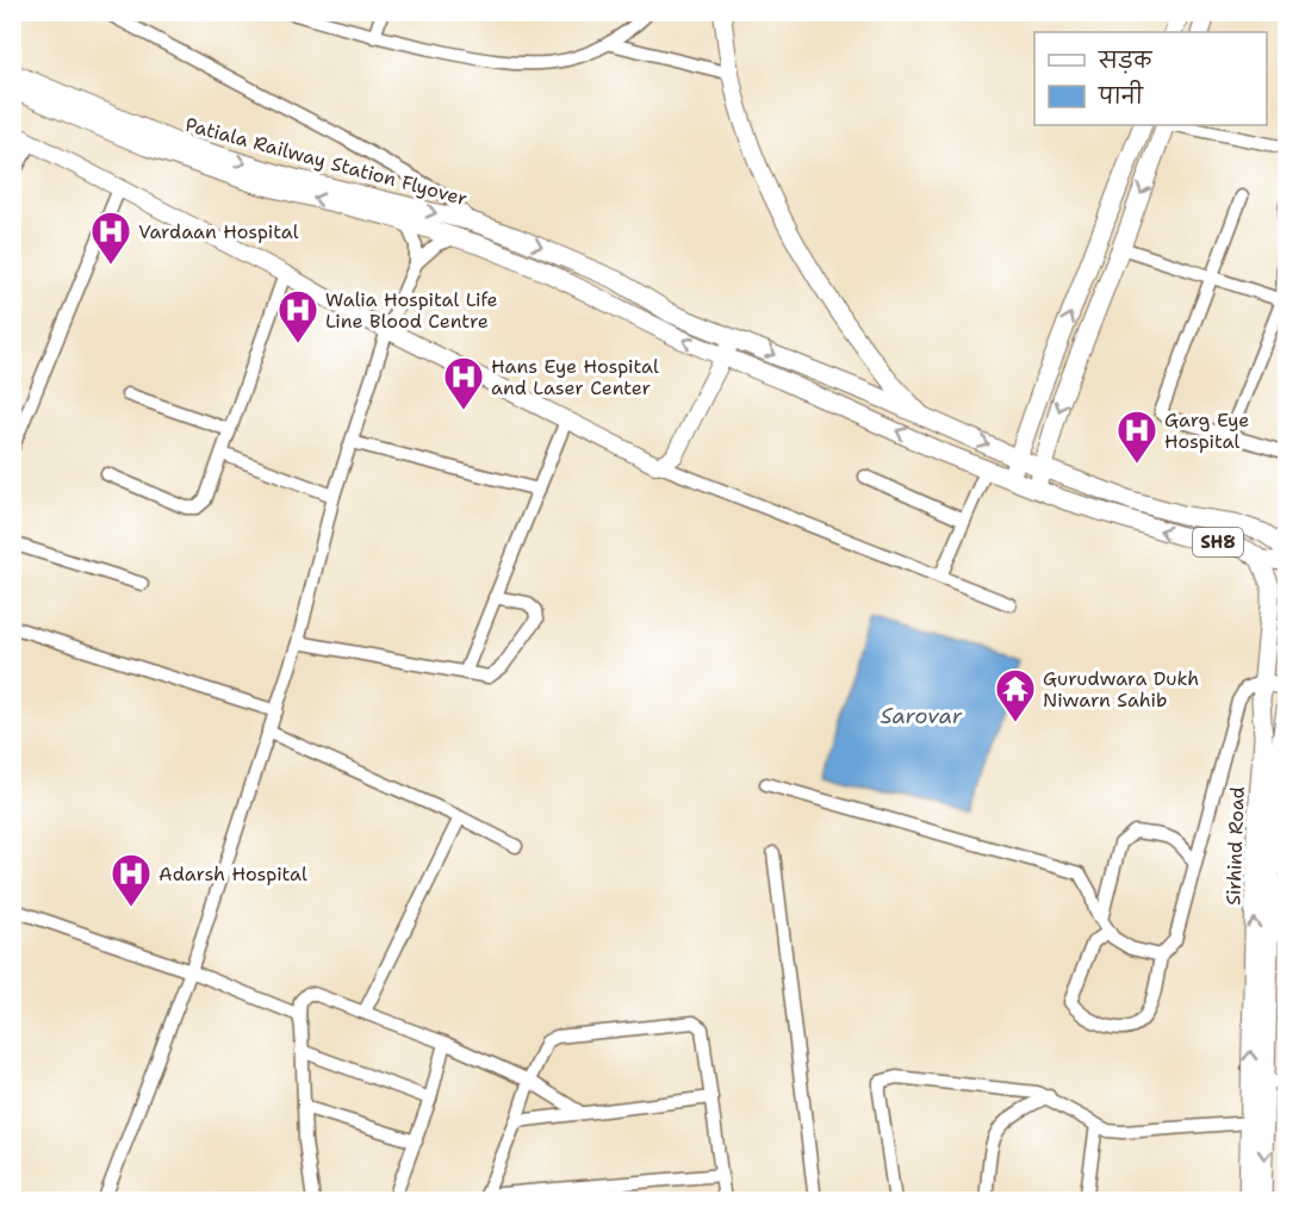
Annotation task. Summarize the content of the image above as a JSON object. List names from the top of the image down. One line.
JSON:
{"streets":{"main road":["Patiala Railway Station Flyover","SH8","Sirhind Road"]},"crossings":[["Patiala Railway Station Flyover","SH8"],["SH8","Sirhind Road"]],"water":["Sarovar"],"places":{"hospital":["Vardaan Hospital","Walia Hospital Life Line Blood Centre","Hans Eye Hospital and Laser Center","Garg Eye Hospital","Adarsh Hospital"],"temple":["Gurudwara Dukh Niwarn Sahib"]},"legend":["सड़क","पानी"]}
